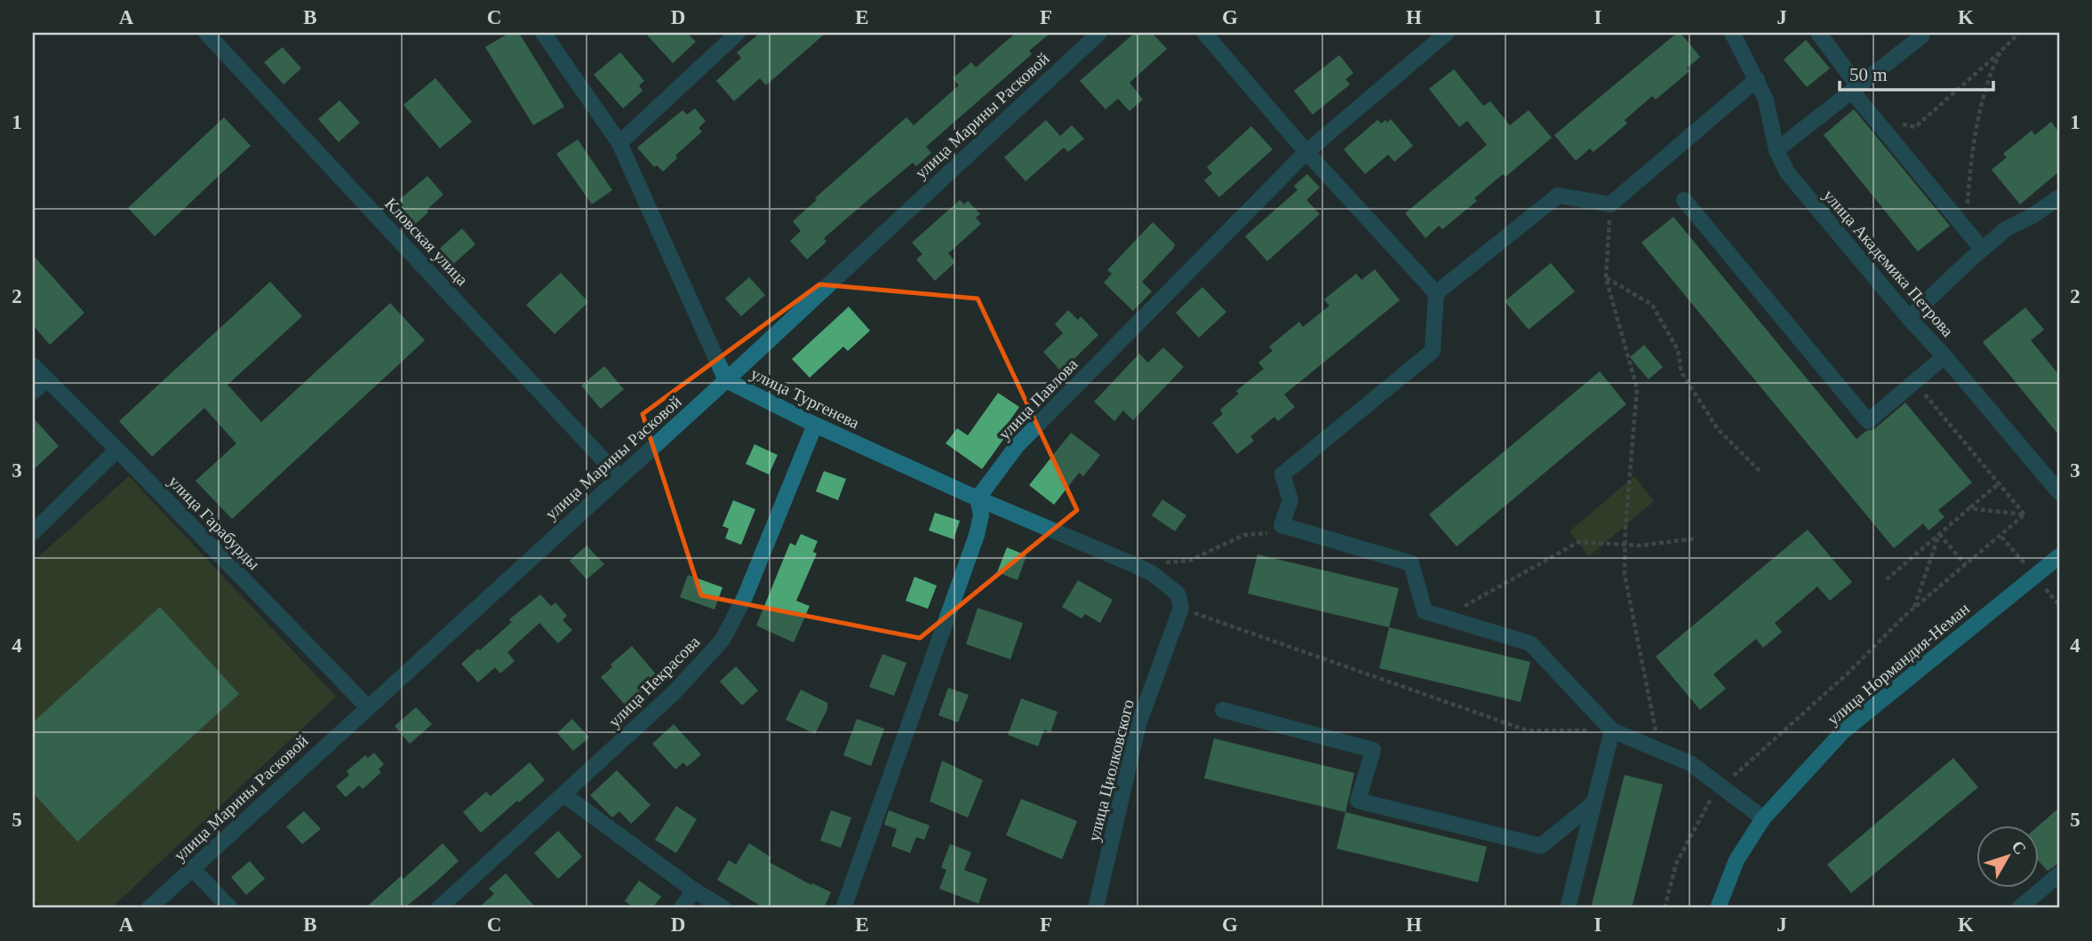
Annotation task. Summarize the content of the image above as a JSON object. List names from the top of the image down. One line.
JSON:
{"streets":{"main road":["улица Нормандия-Неман"],"street":["улица Марины Расковой","Кловская улица","улица Академика Петрова","улица Тургенева","улица Павлова","улица Гарабурды","улица Некрасова","улица Циолковского"]},"crossings":[["улица Марины Расковой","Кловская улица"],["улица Марины Расковой","улица Тургенева"],["улица Марины Расковой","улица Гарабурды"],["улица Тургенева","улица Павлова"],["улица Тургенева","улица Некрасова"],["улица Тургенева","улица Циолковского"]],"scale_bar":"50 m","north":"top right","grid":{"columns":["A","B","C","D","E","F","G","H","I","J","K"],"rows":["1","2","3","4","5"]}}
